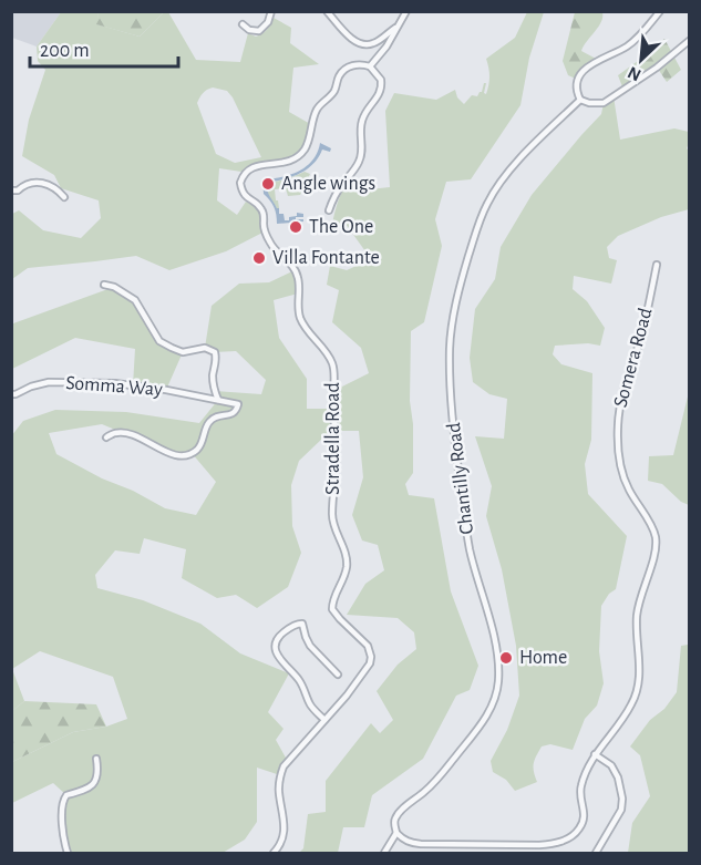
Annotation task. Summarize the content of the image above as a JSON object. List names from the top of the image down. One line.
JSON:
{"streets":{"street":["Somera Road","Somma Way","Stradella Road","Chantilly Road"]},"crossings":[["Somera Road","Chantilly Road"]],"places":["Angle wings","The One","Villa Fontante","Home"],"scale_bar":"200 m","north":"bottom left"}
